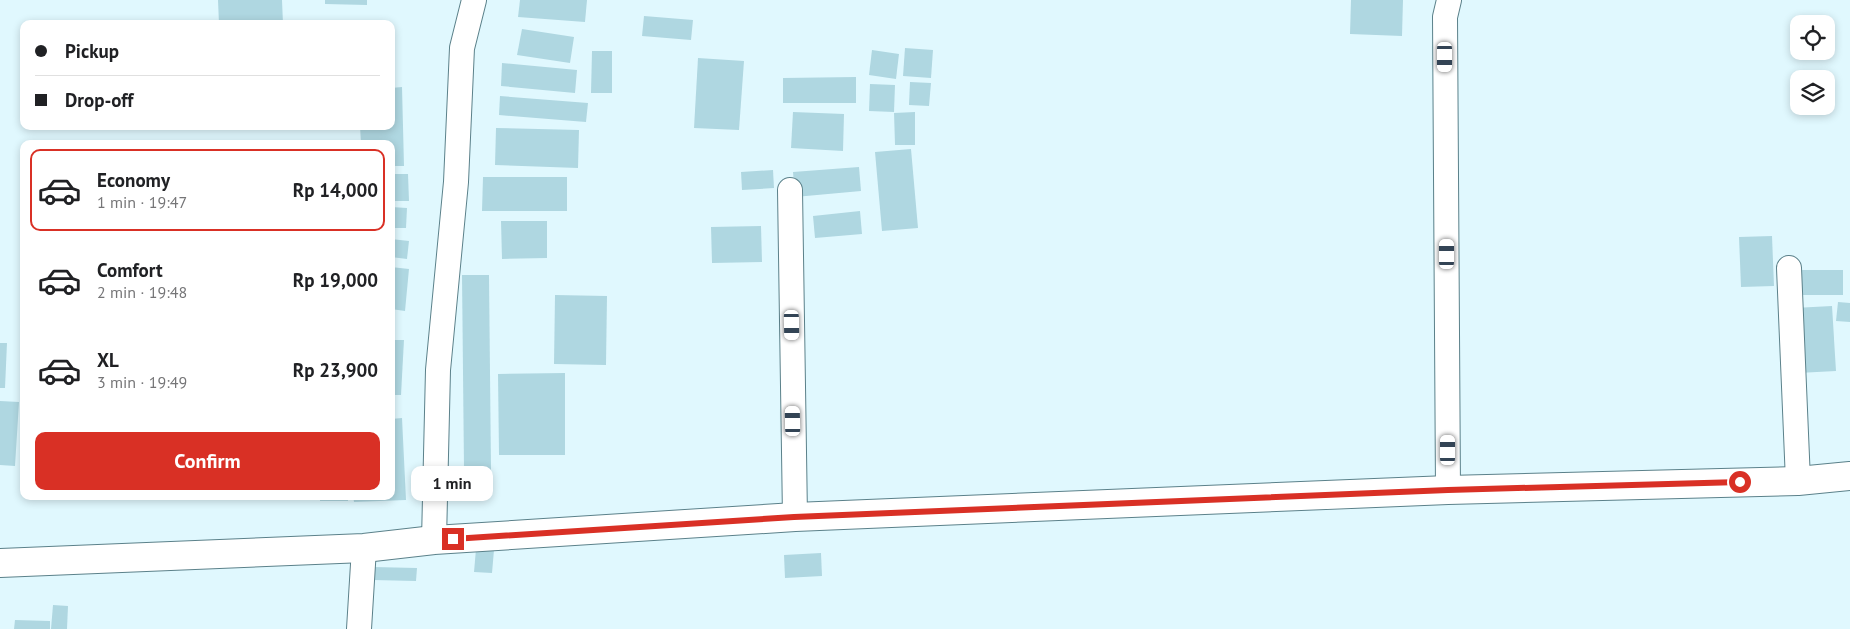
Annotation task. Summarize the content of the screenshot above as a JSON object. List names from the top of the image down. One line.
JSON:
{"page":{"banner":["Pickup","Drop-off"],"list":[{"name":"Economy","note":"1 min · 19:47","value":"Rp 14,000"},{"name":"Comfort","note":"2 min · 19:48","value":"Rp 19,000"},{"name":"XL","note":"3 min · 19:49","value":"Rp 23,900"}],"buttons":"Confirm","bubble":"1 min"}}
